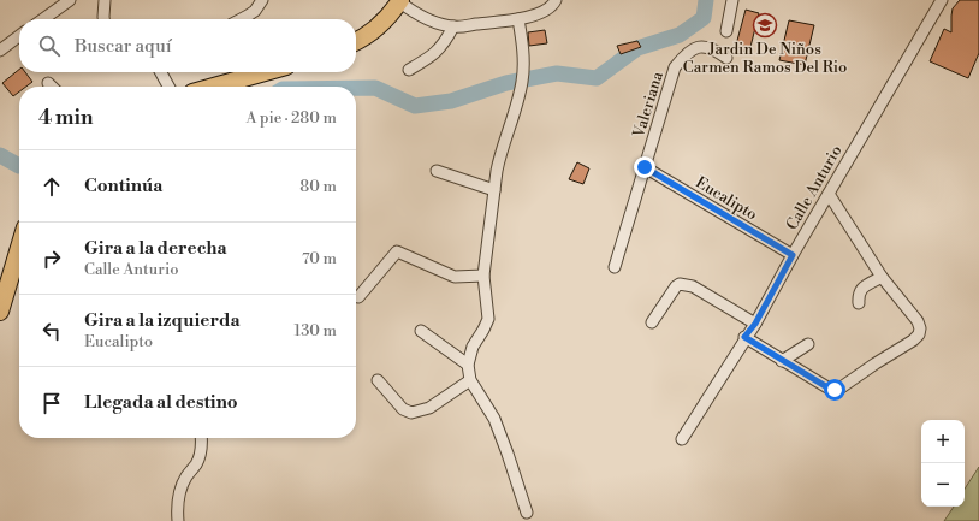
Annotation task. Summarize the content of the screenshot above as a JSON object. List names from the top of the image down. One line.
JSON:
{"streets":{"street":["Valeriana","Calle Anturio","Eucalipto"]},"crossings":[["Valeriana","Eucalipto"],["Calle Anturio","Eucalipto"]],"places":{"school or university":["Jardin De Niños Carmen Ramos Del Rio"]},"page":{"search":"Buscar aquí","heading":["4 min","A pie · 280 m"],"list":[["Continúa","80 m"],["Gira a la derecha","Calle Anturio","70 m"],["Gira a la izquierda","Eucalipto","130 m"],"Llegada al destino"],"map_buttons":["+","−"]}}
